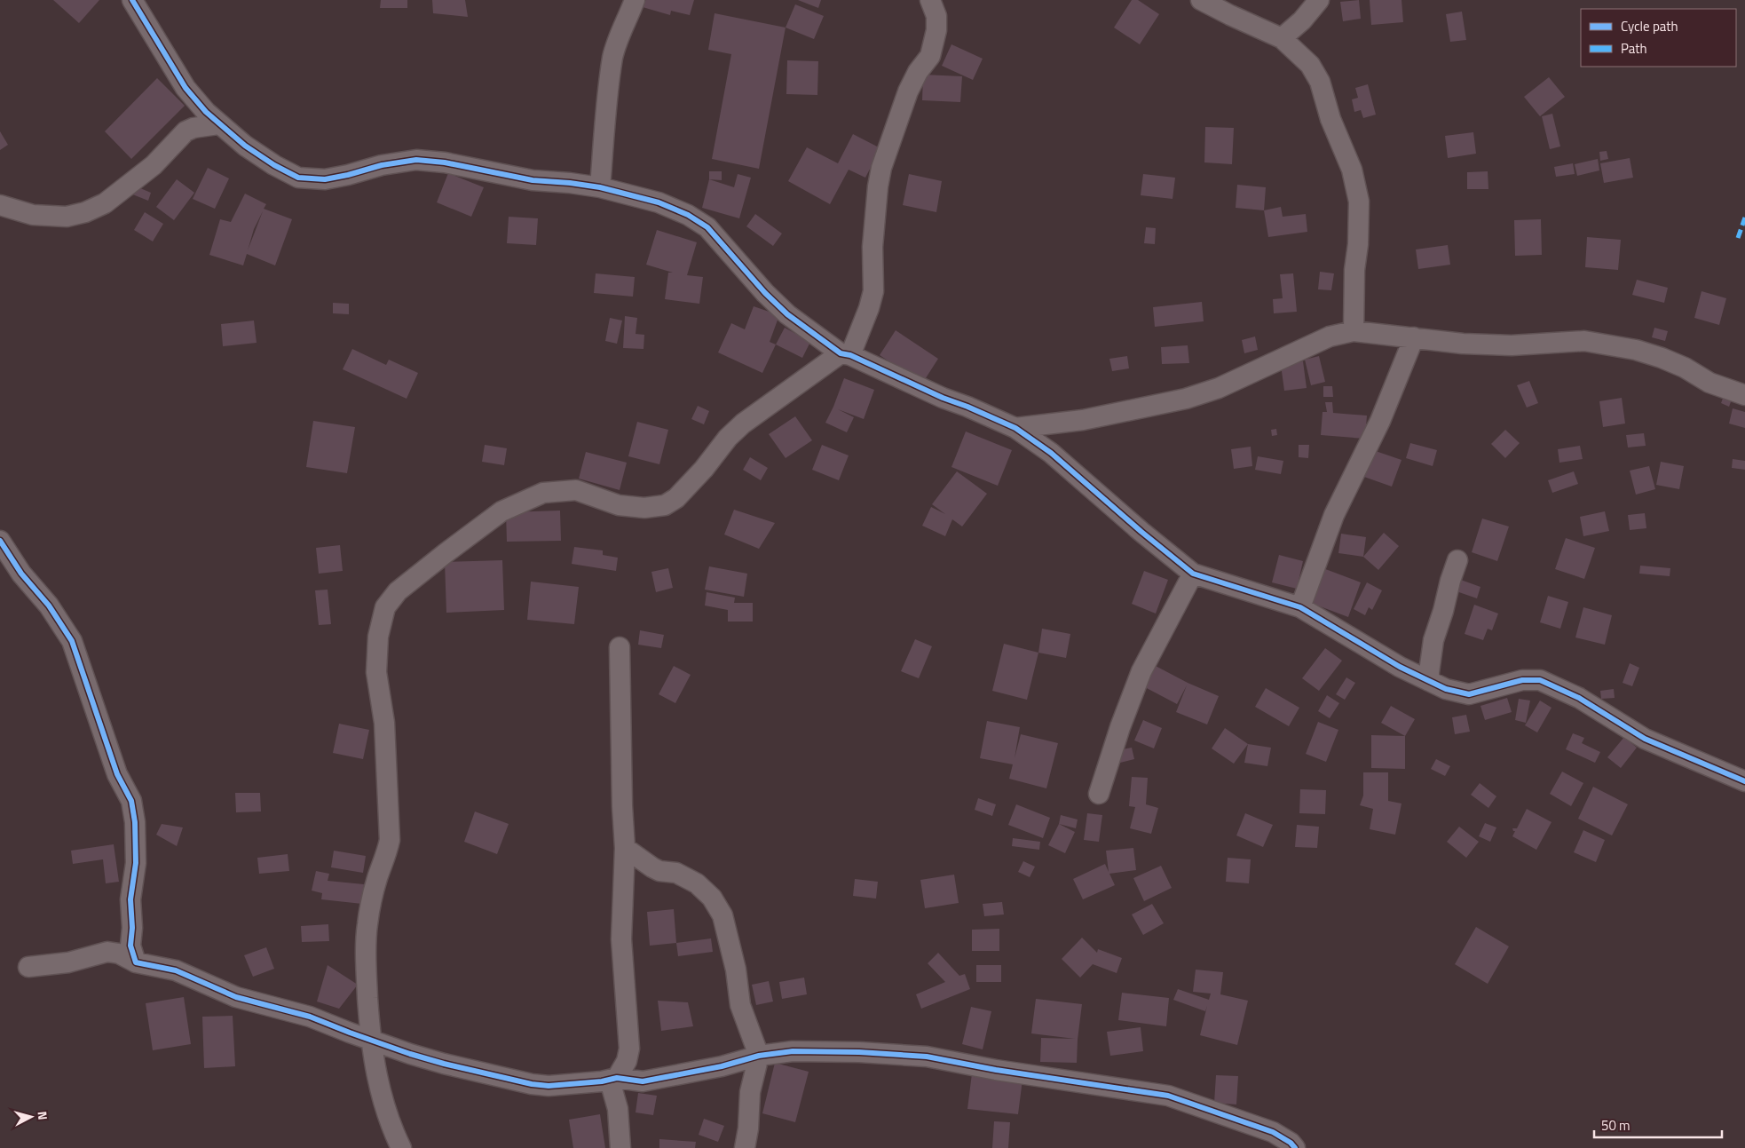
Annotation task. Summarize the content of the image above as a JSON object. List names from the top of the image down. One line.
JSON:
{"legend":["Cycle path","Path"],"scale_bar":"50 m","north":"right"}
